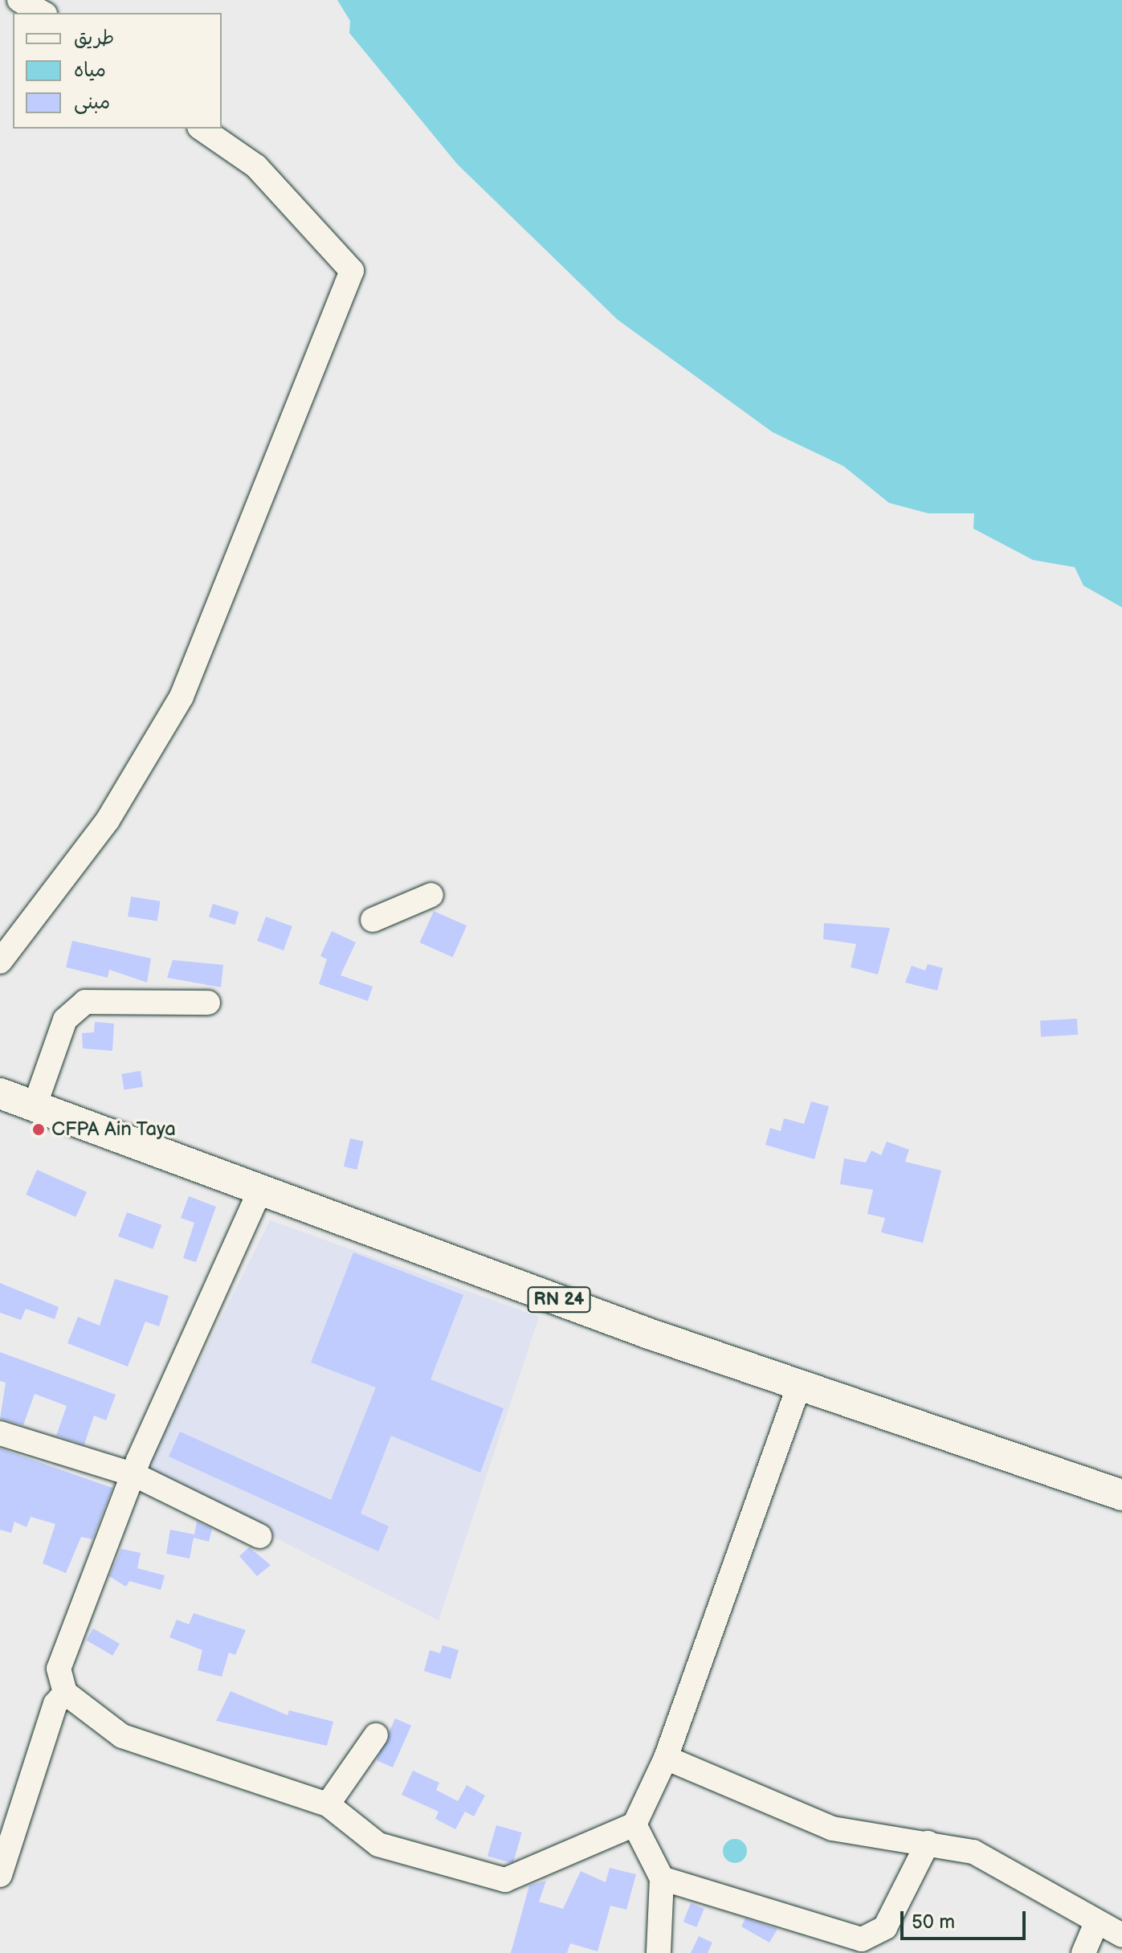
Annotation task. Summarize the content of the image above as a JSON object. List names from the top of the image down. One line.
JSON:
{"streets":{"main road":["RN 24"]},"places":["CFPA Ain Taya"],"legend":["طريق","مياه","مبنى"],"scale_bar":"50 m"}
